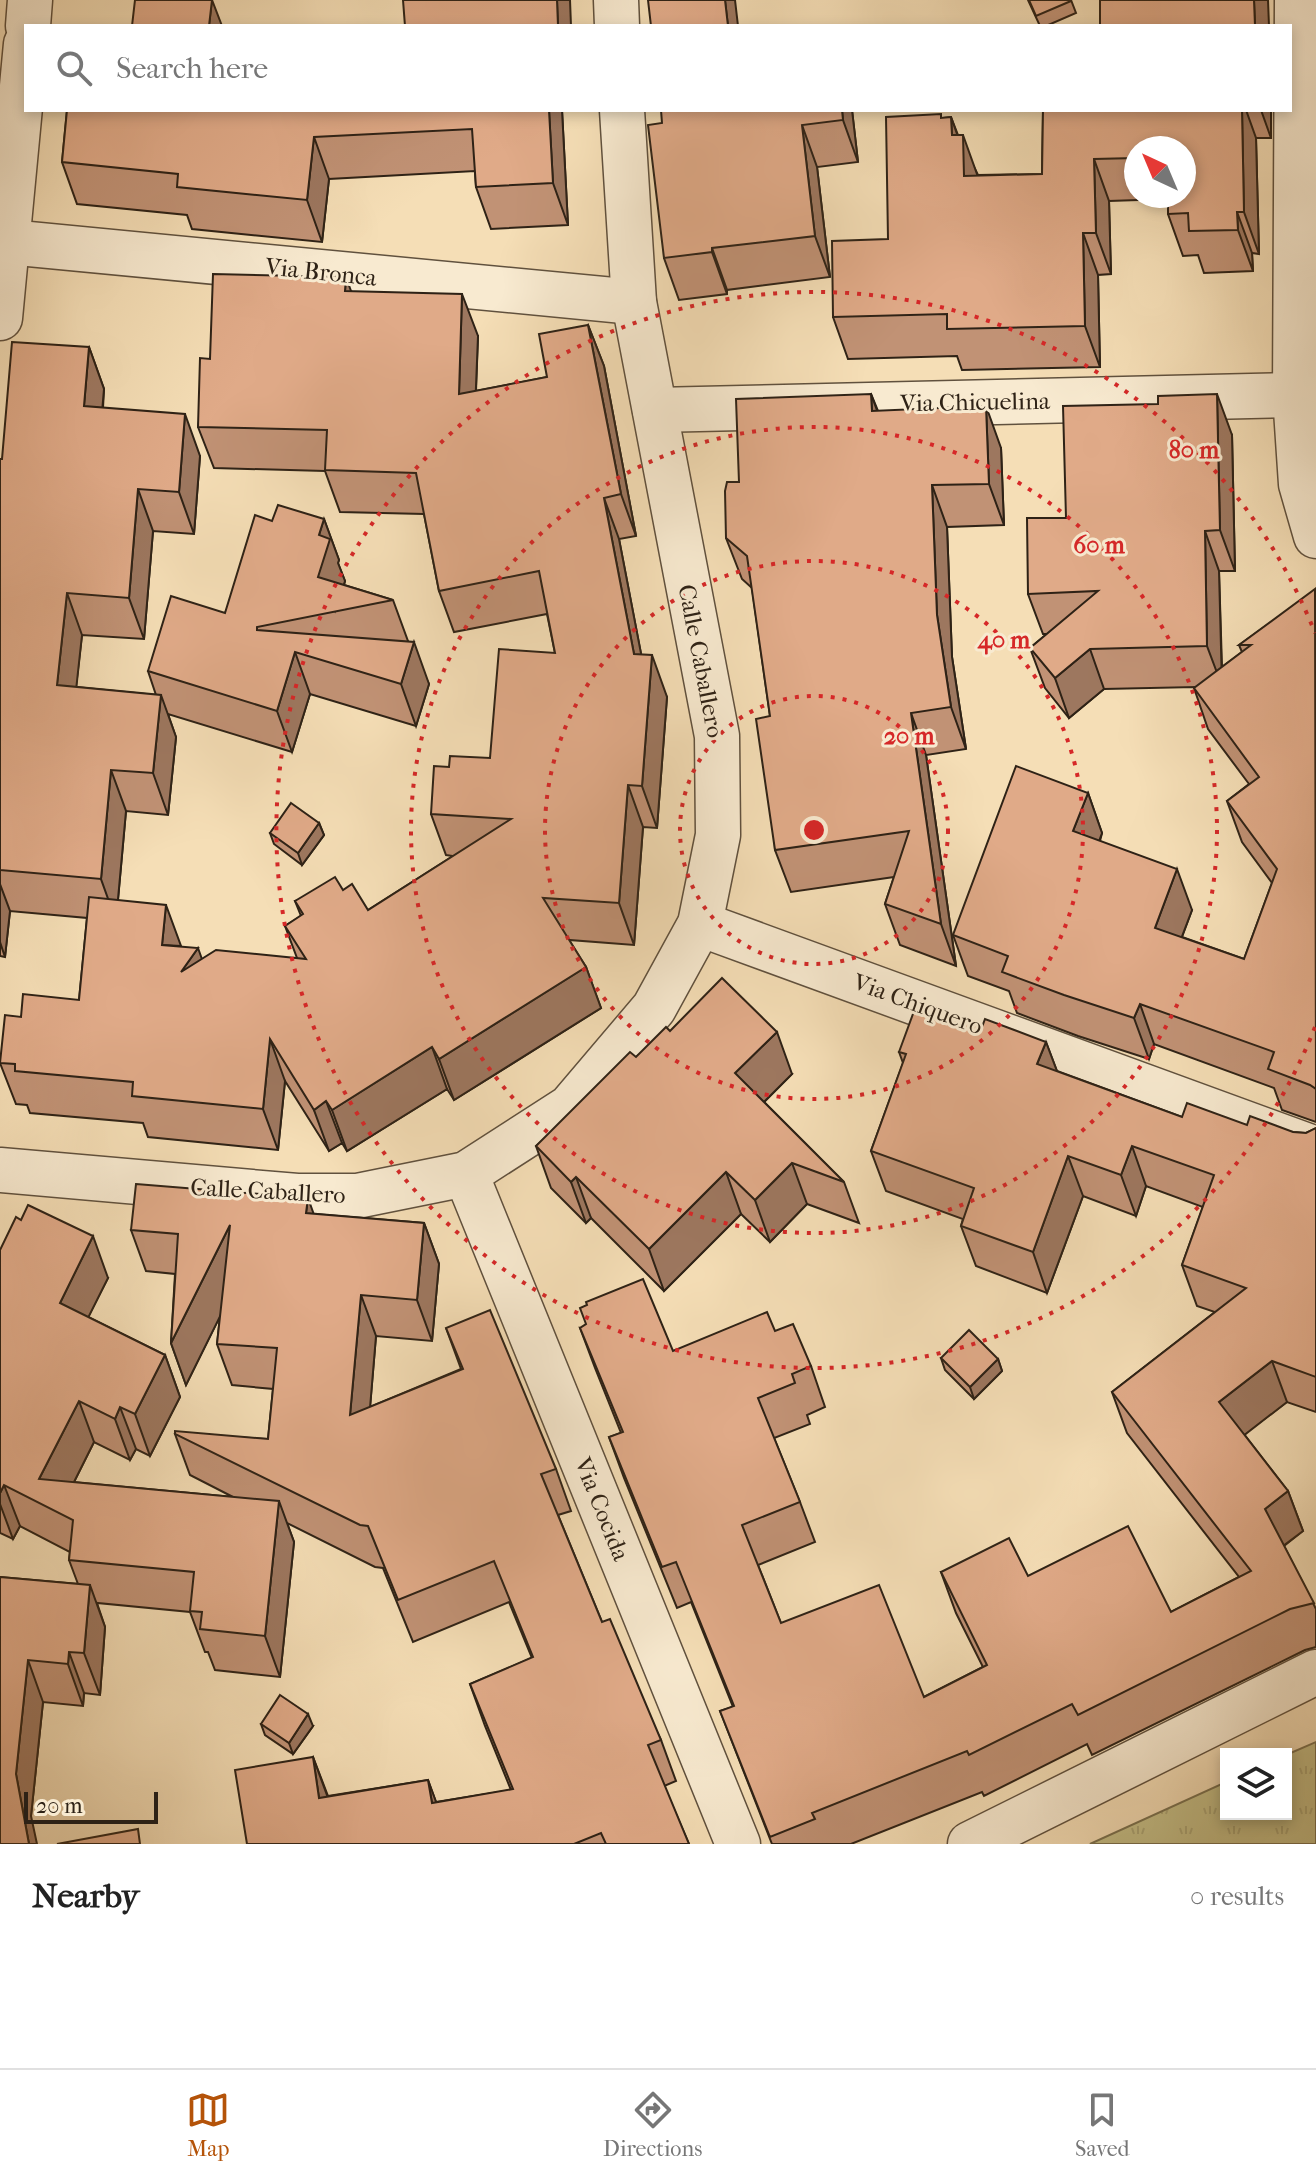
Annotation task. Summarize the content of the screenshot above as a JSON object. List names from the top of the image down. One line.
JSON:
{"streets":{"street":["Via Bronca","Via Chicuelina","Calle Caballero","Via Chiquero","Via Cocida"]},"crossings":[["Via Bronca","Calle Caballero"],["Via Chicuelina","Calle Caballero"],["Calle Caballero","Via Chiquero"],["Calle Caballero","Via Cocida"]],"scale_bar":"20 m","north":"top left","page":{"search":"Search here","scale":"20 m","heading":["Nearby","0 results"],"nav":["Map","Directions","Saved"]},"rings":["80 m","60 m","40 m","20 m"]}
